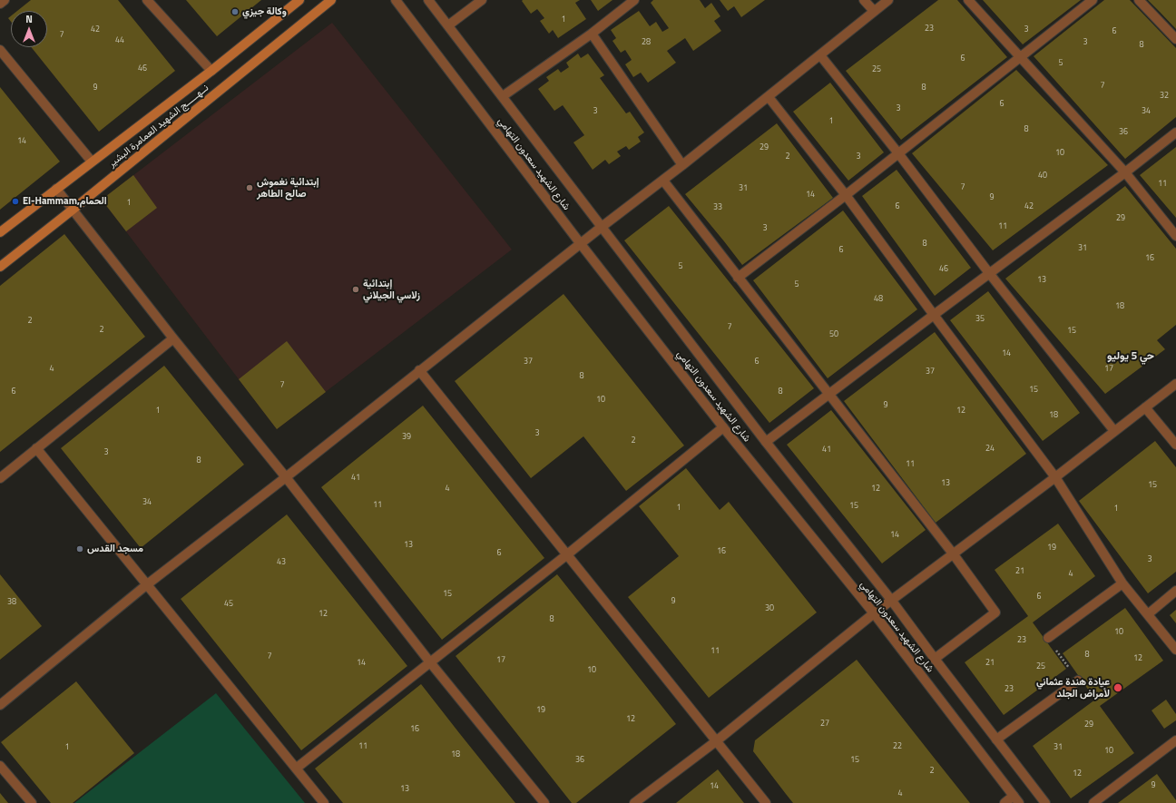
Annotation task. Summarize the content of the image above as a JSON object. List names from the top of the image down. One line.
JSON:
{"streets":{"main road":["نــهـــــج الشهيد العمامرة البشير"],"street":["شارع الشهيد سعدون التهامي"]},"districts":["حي 5 يوليو"],"places":["وكالة جيزي","إبتدائية نغموش صالح الطاهر","El-Hammam,الحمام","إبتدائية زلاسي الجيلاني","مسجد القدس","عيادة هندة عثماني لأمراض الجلد"],"house_numbers":["1","23","42","3","6","7","44","28","3","8","6","5","46","25","7","9","8","32","6","3","3","34","1","8","36","14","29","10","2","3","40","11","7","31","14","9","1","6","42","33","29","11","3","8","31","6","16","5","46","13","5","48","18","35","2","7","2","15","50","14","37","6","4","17","37","8","7","15","6","8","10","9","1","12","18","3","39","2","24","41","3","8","11","41","13","15","4","12","34","11","15","1","1","14","13","19","16","6","3","43","21","4","15","6","9","38","45","30","12","8","10","23","11","8","7","12","17","14","21","25","10","23","19","12","27","29","16","11","22","1","31","10","18","36","15","2","12","9","14","13","4"],"north":"top"}
